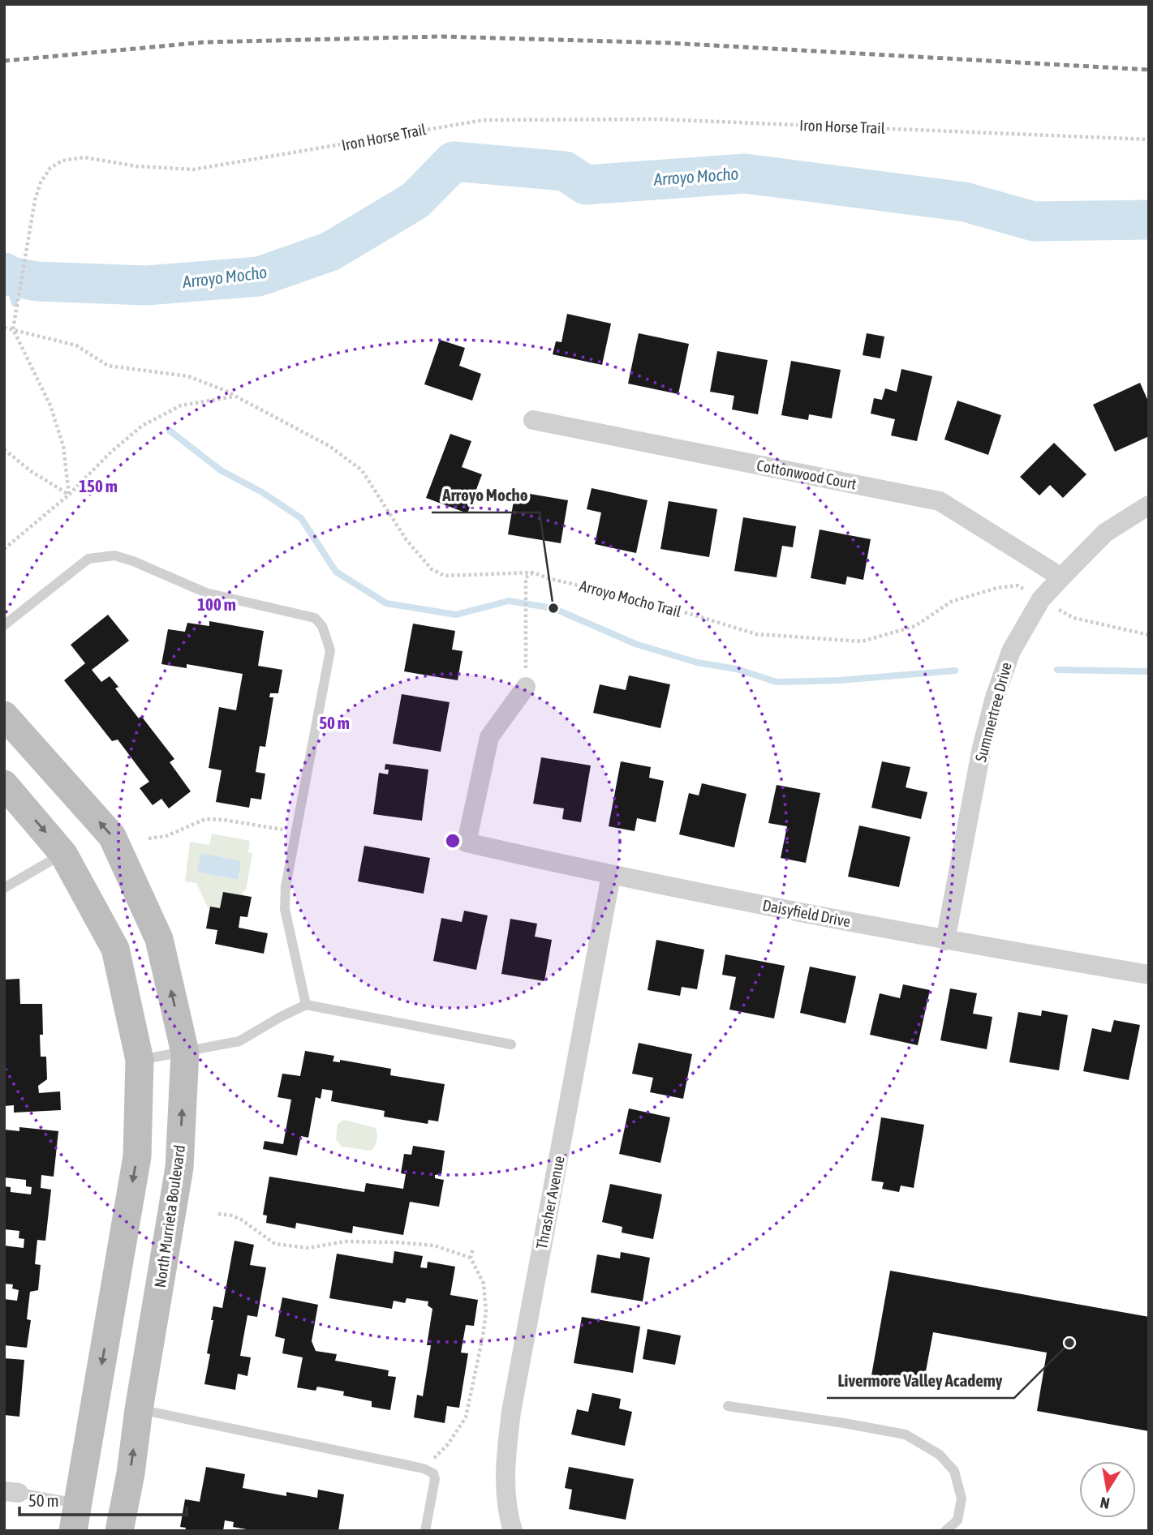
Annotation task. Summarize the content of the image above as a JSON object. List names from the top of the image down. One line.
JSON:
{"streets":{"main road":["North Murrieta Boulevard"],"street":["Cottonwood Court","Summertree Drive","Daisyfield Drive","Thrasher Avenue"],"path":["Iron Horse Trail","Arroyo Mocho Trail"]},"crossings":[["Iron Horse Trail","Arroyo Mocho Trail"],["Cottonwood Court","Summertree Drive"],["Arroyo Mocho Trail","Summertree Drive"],["Summertree Drive","Daisyfield Drive"],["Daisyfield Drive","Thrasher Avenue"]],"water":["Arroyo Mocho"],"places":["Arroyo Mocho","Livermore Valley Academy"],"scale_bar":"50 m","north":"bottom","rings":["150 m","100 m","50 m"]}
